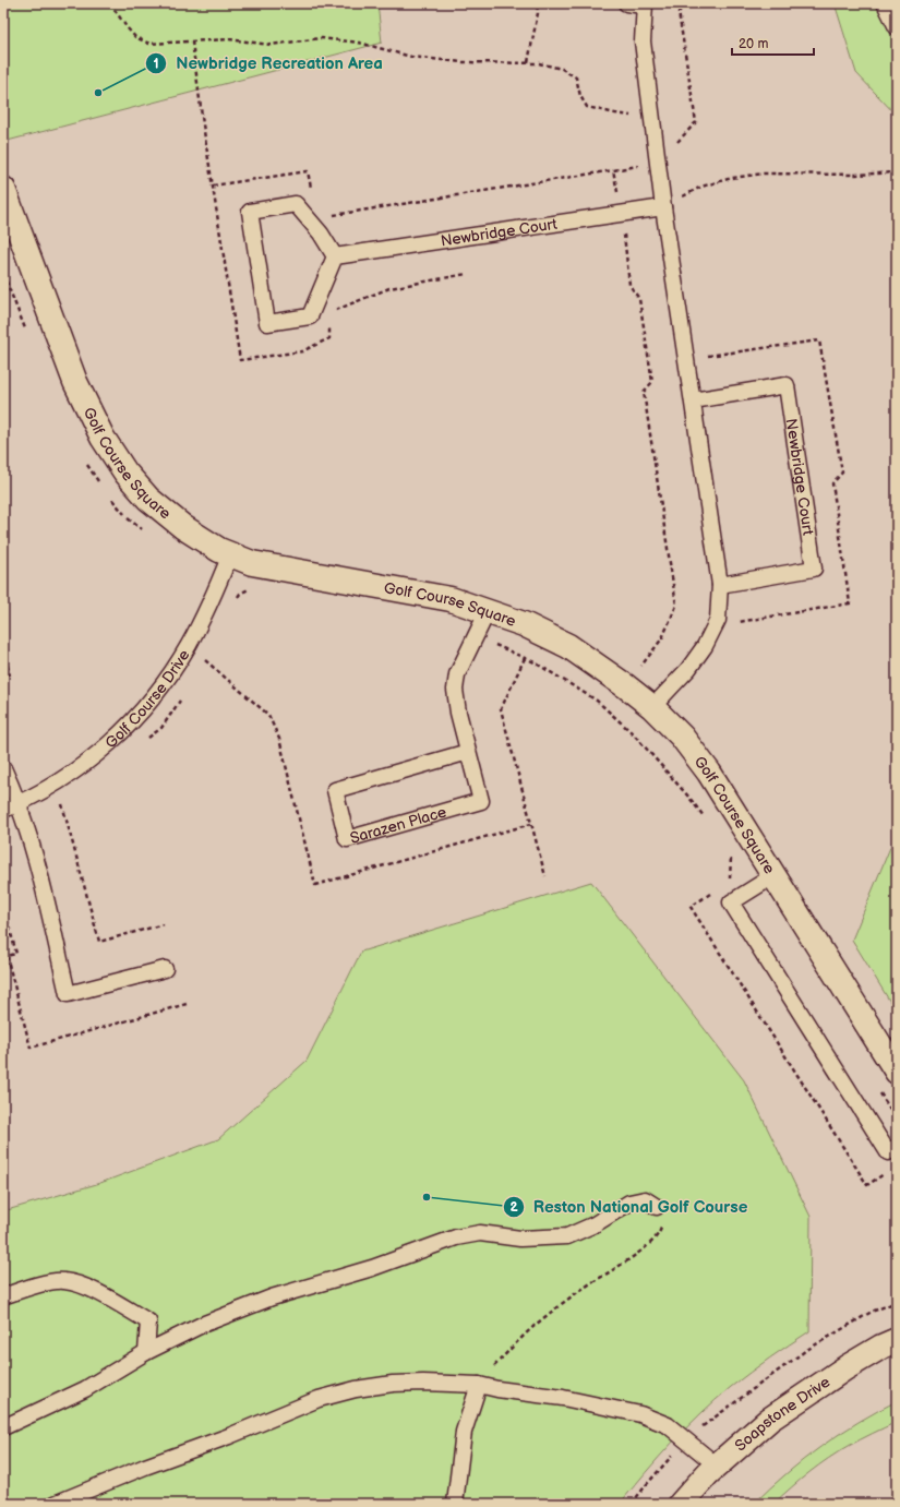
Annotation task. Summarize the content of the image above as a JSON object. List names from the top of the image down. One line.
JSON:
{"streets":{"street":["Golf Course Square","Soapstone Drive"],"lane":["Newbridge Court","Golf Course Drive","Sarazen Place"]},"crossings":[["Golf Course Square","Golf Course Drive"],["Golf Course Square","Sarazen Place"]],"places":["Newbridge Recreation Area","Reston National Golf Course"],"scale_bar":"20 m"}
